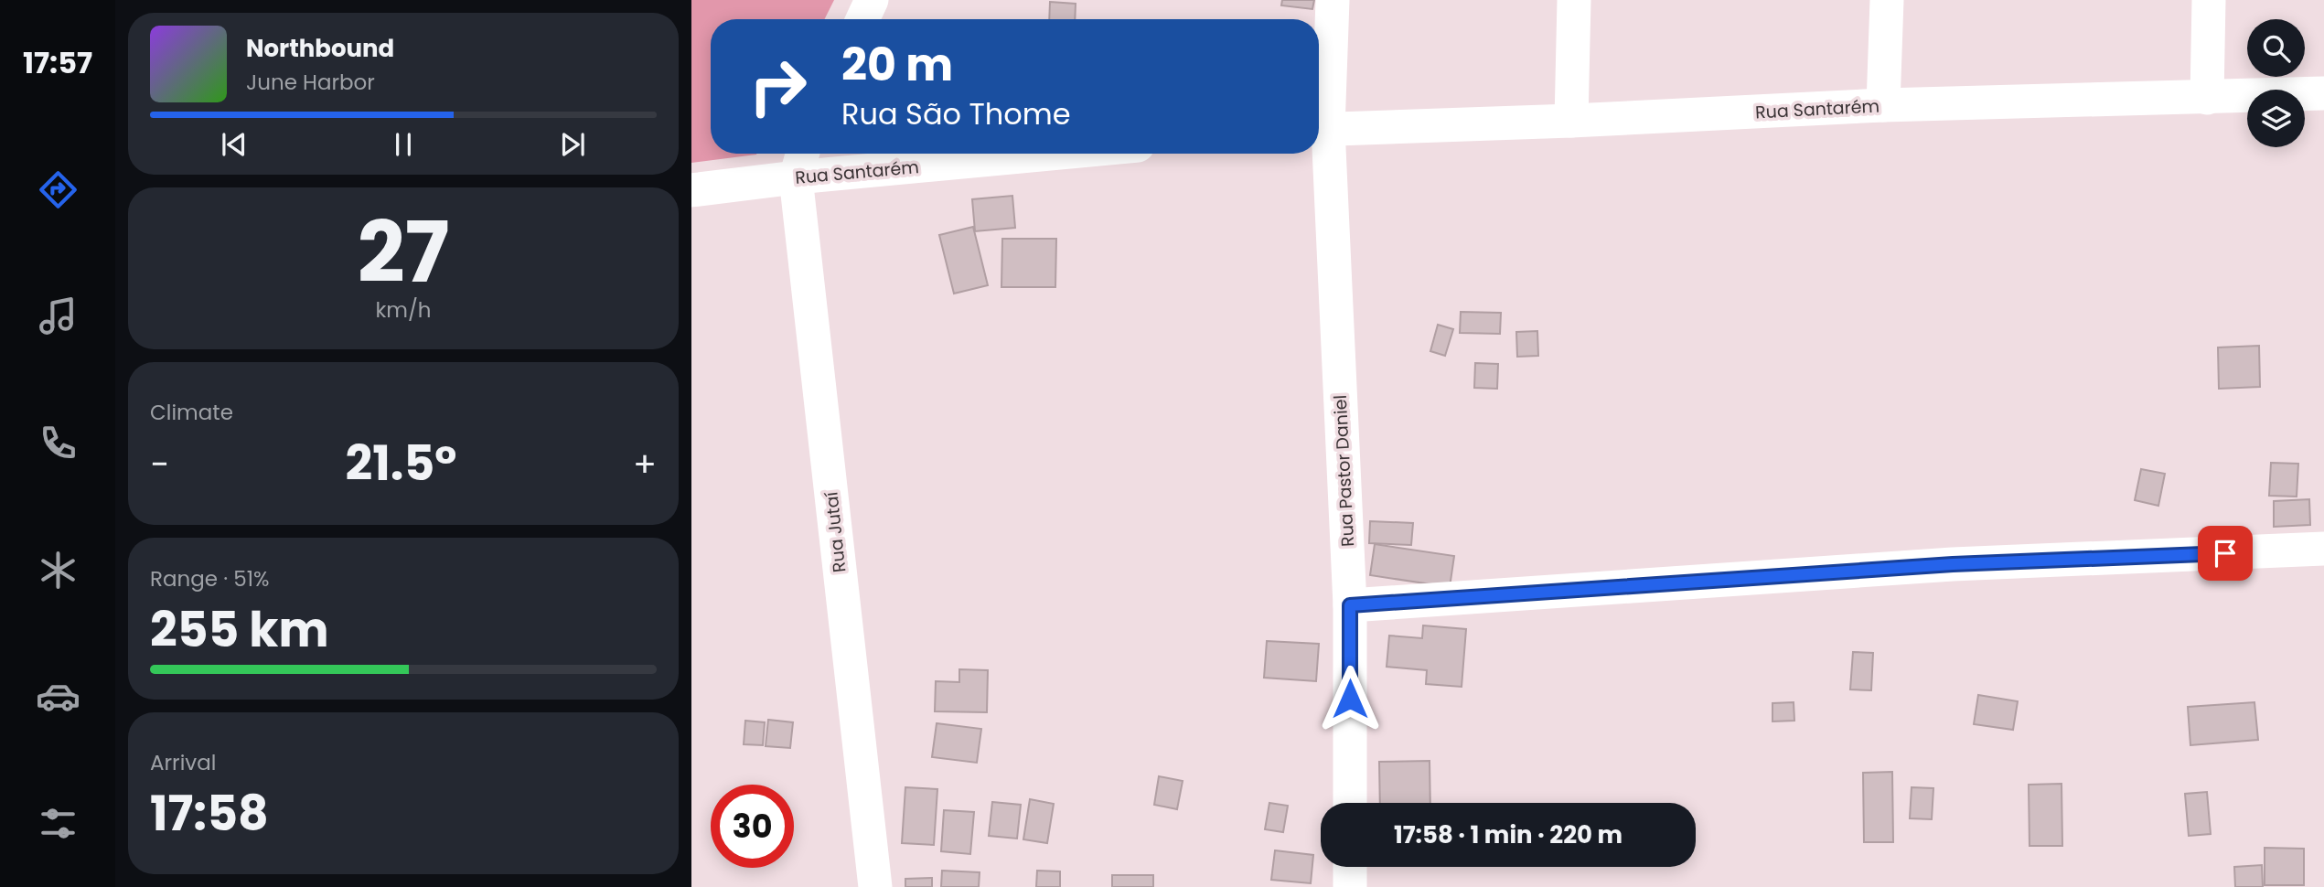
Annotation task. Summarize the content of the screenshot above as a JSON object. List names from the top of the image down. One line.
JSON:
{"streets":{"street":["Rua Santarém","Rua Pastor Daniel","Rua Jutaí"]},"crossings":[["Rua Santarém","Rua Pastor Daniel"],["Rua Santarém","Rua Jutaí"]],"page":{"tabs":"17:57","turn":["20 m","Rua São Thome"],"song":["Northbound","June Harbor"],"tile":[["27","km/h"],"Climate",["Range · 51%","255 km"],["Arrival","17:58"]],"heat":["−","21.5°","+"],"limit":"30","trip":"17:58 · 1 min · 220 m"}}
